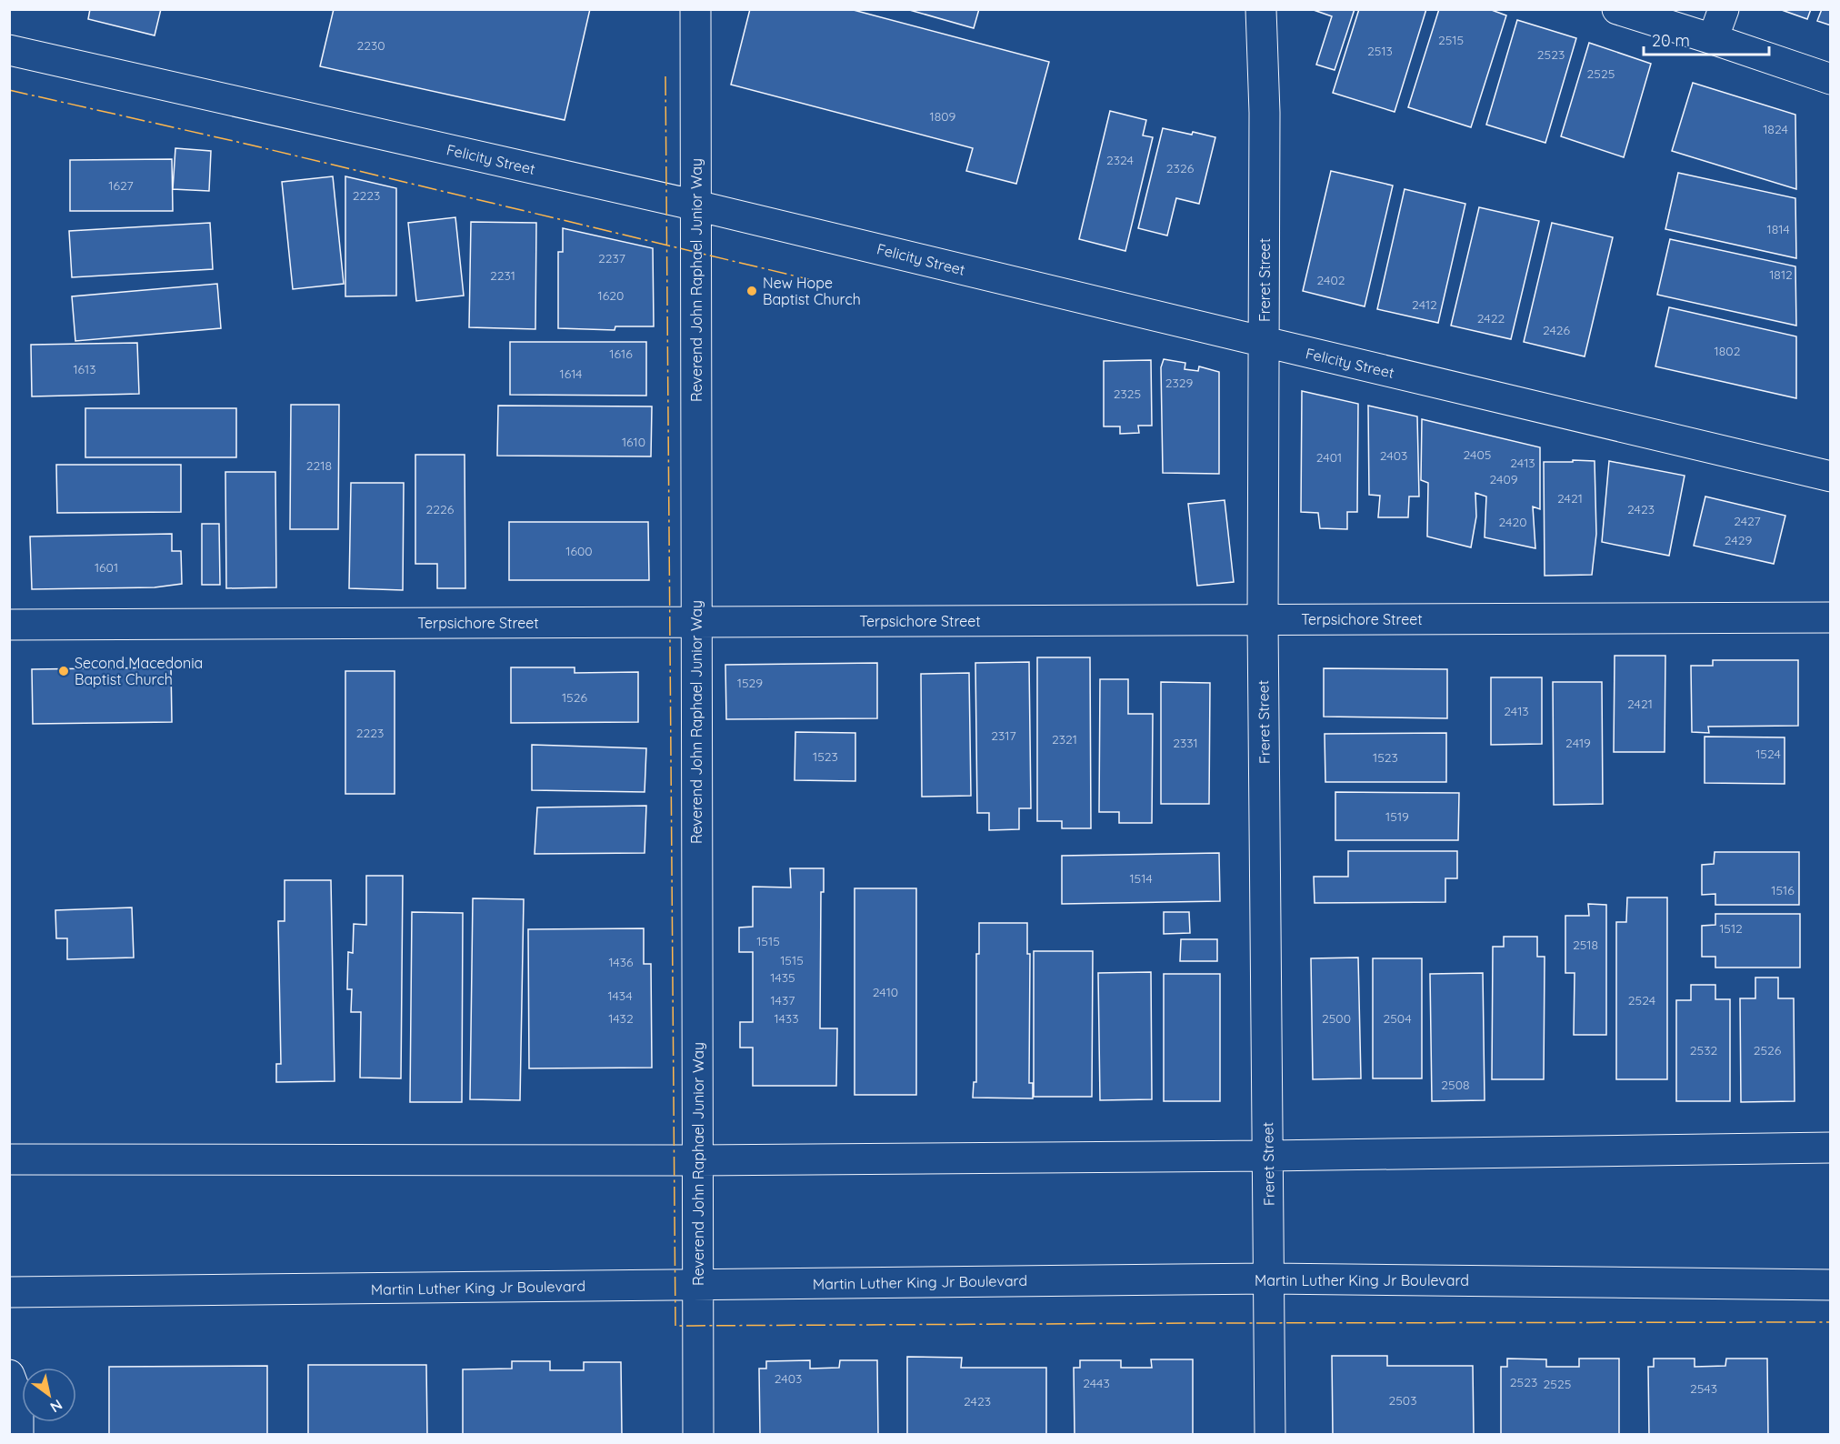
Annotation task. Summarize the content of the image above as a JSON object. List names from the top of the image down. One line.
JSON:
{"streets":{"street":["Felicity Street","Reverend John Raphael Junior Way","Freret Street","Terpsichore Street","Martin Luther King Jr Boulevard"]},"crossings":[["Felicity Street","Reverend John Raphael Junior Way"],["Felicity Street","Freret Street"],["Reverend John Raphael Junior Way","Terpsichore Street"],["Reverend John Raphael Junior Way","Martin Luther King Jr Boulevard"],["Freret Street","Terpsichore Street"],["Freret Street","Martin Luther King Jr Boulevard"]],"places":["New Hope Baptist Church","Second Macedonia Baptist Church"],"house_numbers":["2515","2230","2513","2523","2525","1809","1824","2324","2326","1627","2223","1814","2237","1812","2231","2402","1620","2412","2422","2426","1802","1616","1613","1614","2329","2325","1610","2405","2403","2401","2413","2218","2409","2421","2226","2423","2427","2420","2429","1600","1601","1529","1526","2421","2413","2223","2317","2321","2331","2419","1524","1523","1523","1519","1514","1516","1512","1515","2518","1515","1436","1435","2410","1434","1437","2524","1432","1433","2500","2504","2532","2526","2508","2403","2523","2443","2525","2543","2503","2423"],"scale_bar":"20 m","north":"bottom right"}
